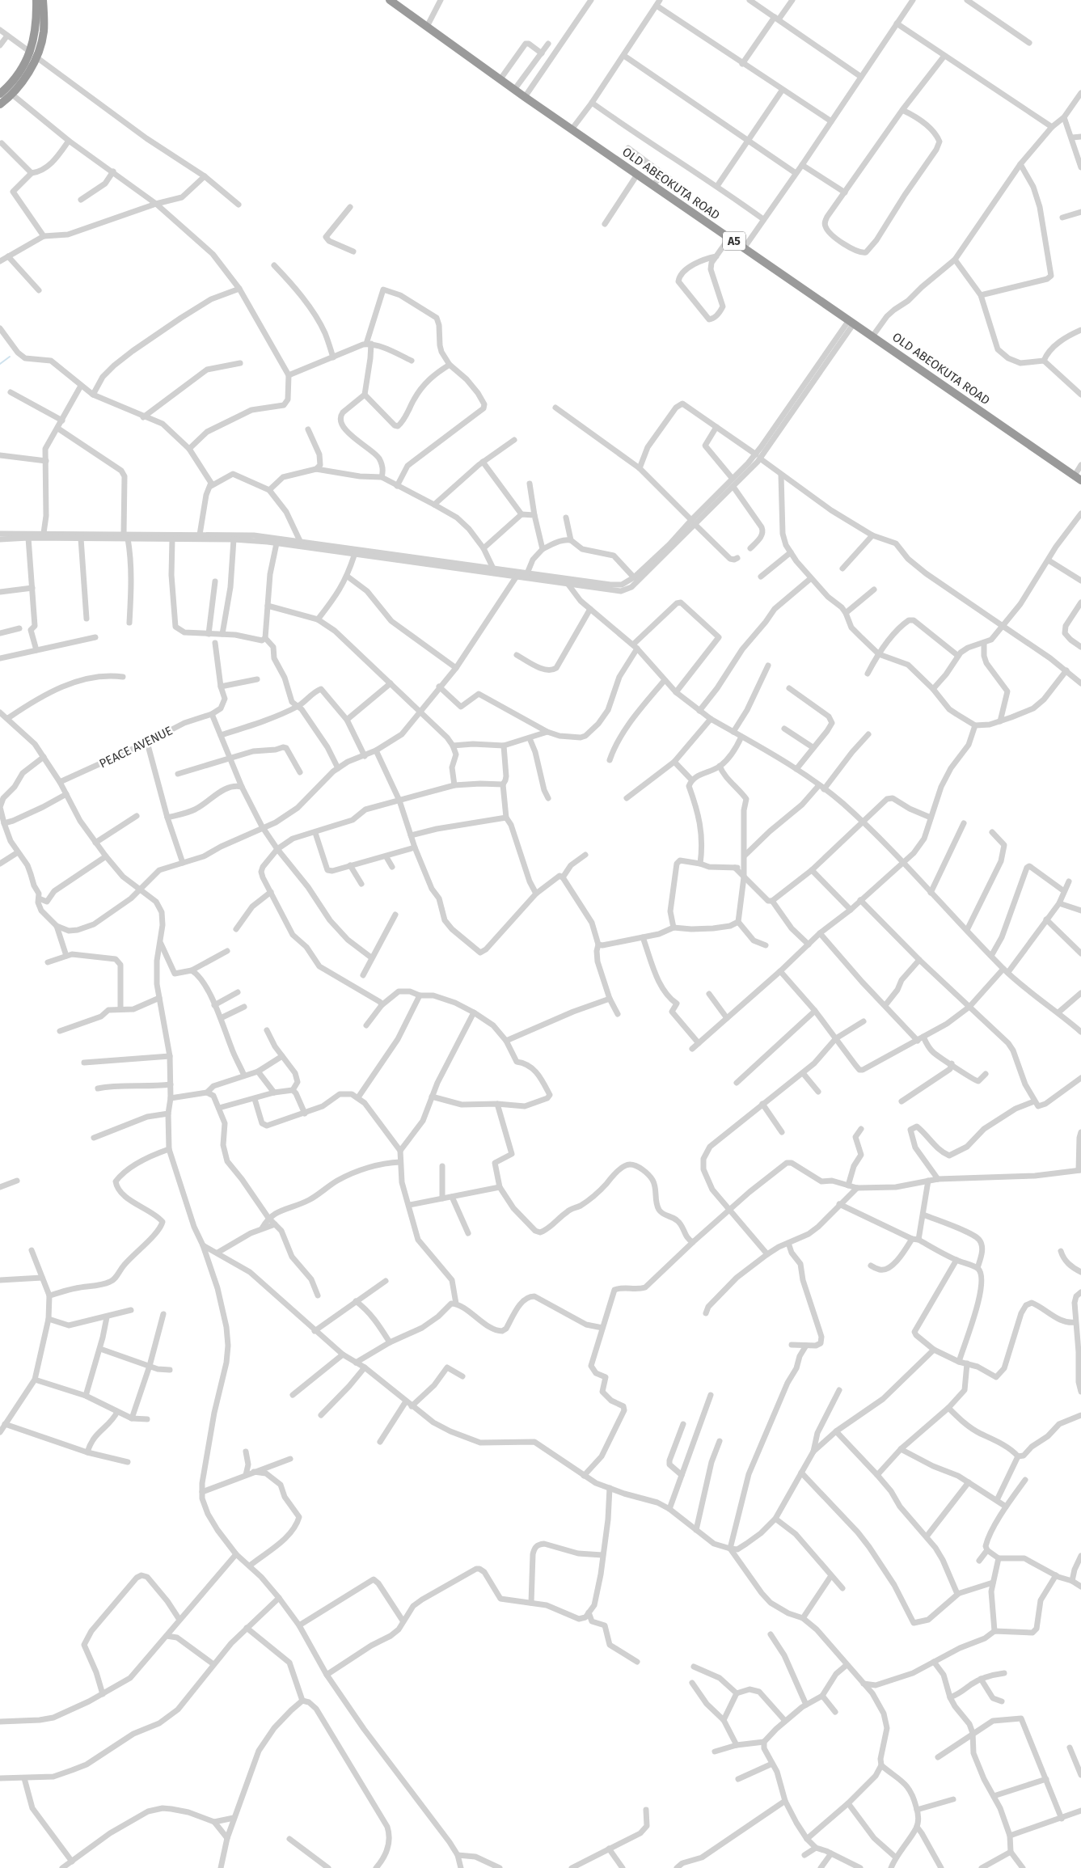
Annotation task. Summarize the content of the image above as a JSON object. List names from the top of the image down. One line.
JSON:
{"streets":{"highway":["OLD ABEOKUTA ROAD","A5"],"street":["PEACE AVENUE"]}}
